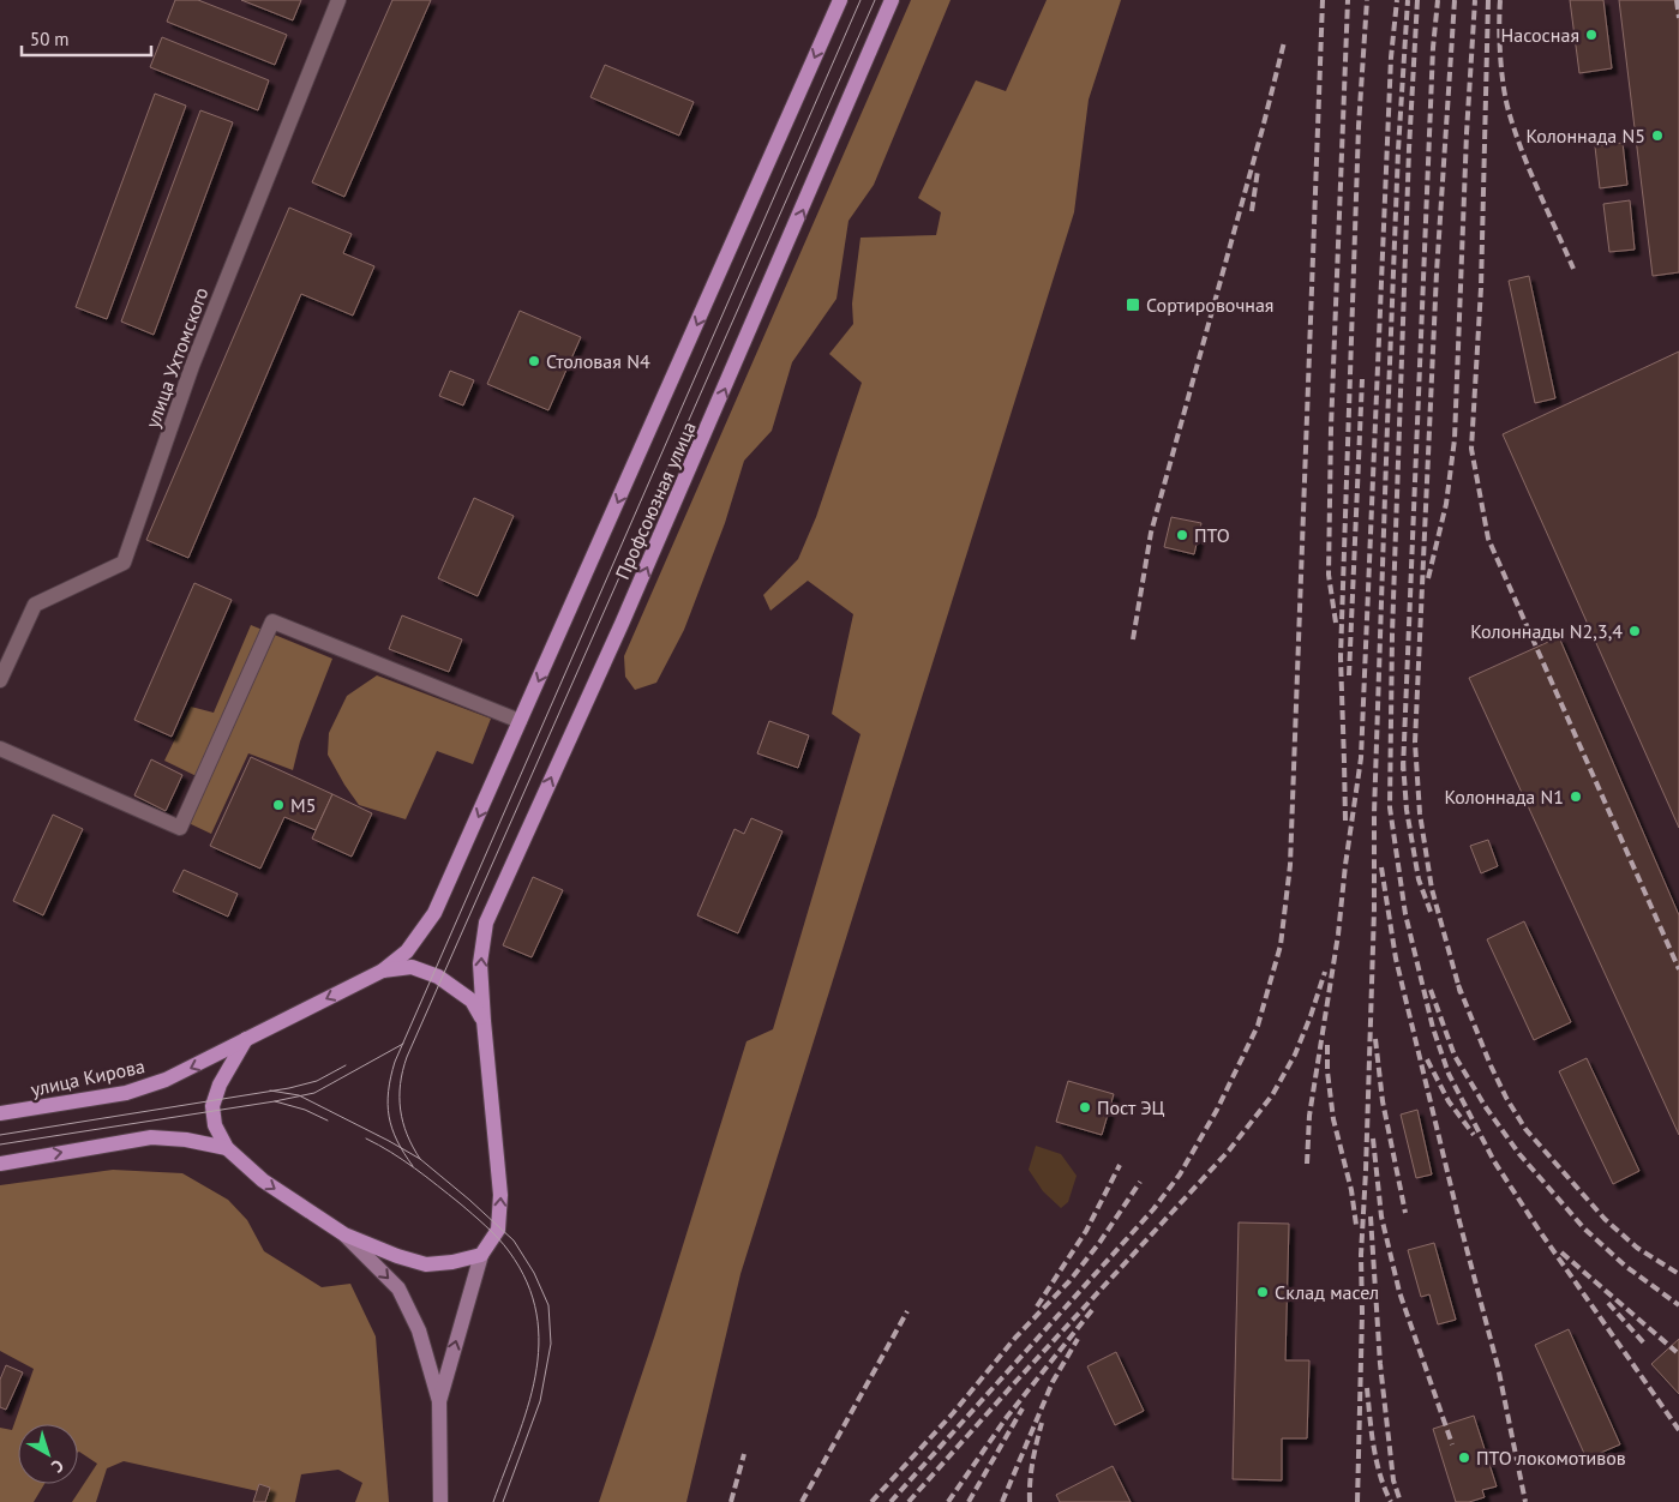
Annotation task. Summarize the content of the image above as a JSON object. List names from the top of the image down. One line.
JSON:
{"streets":{"main road":["Профсоюзная улица","улица Кирова"],"street":["улица Ухтомского"]},"crossings":[["Профсоюзная улица","улица Кирова"]],"places":{"other":["Насосная","Колоннада N5","Столовая N4","ПТО","Колоннады N2,3,4","Колоннада N1","М5","Пост ЭЦ","Склад масел","ПТО локомотивов"],"transit":["Сортировочная"]},"scale_bar":"50 m","north":"bottom right"}
